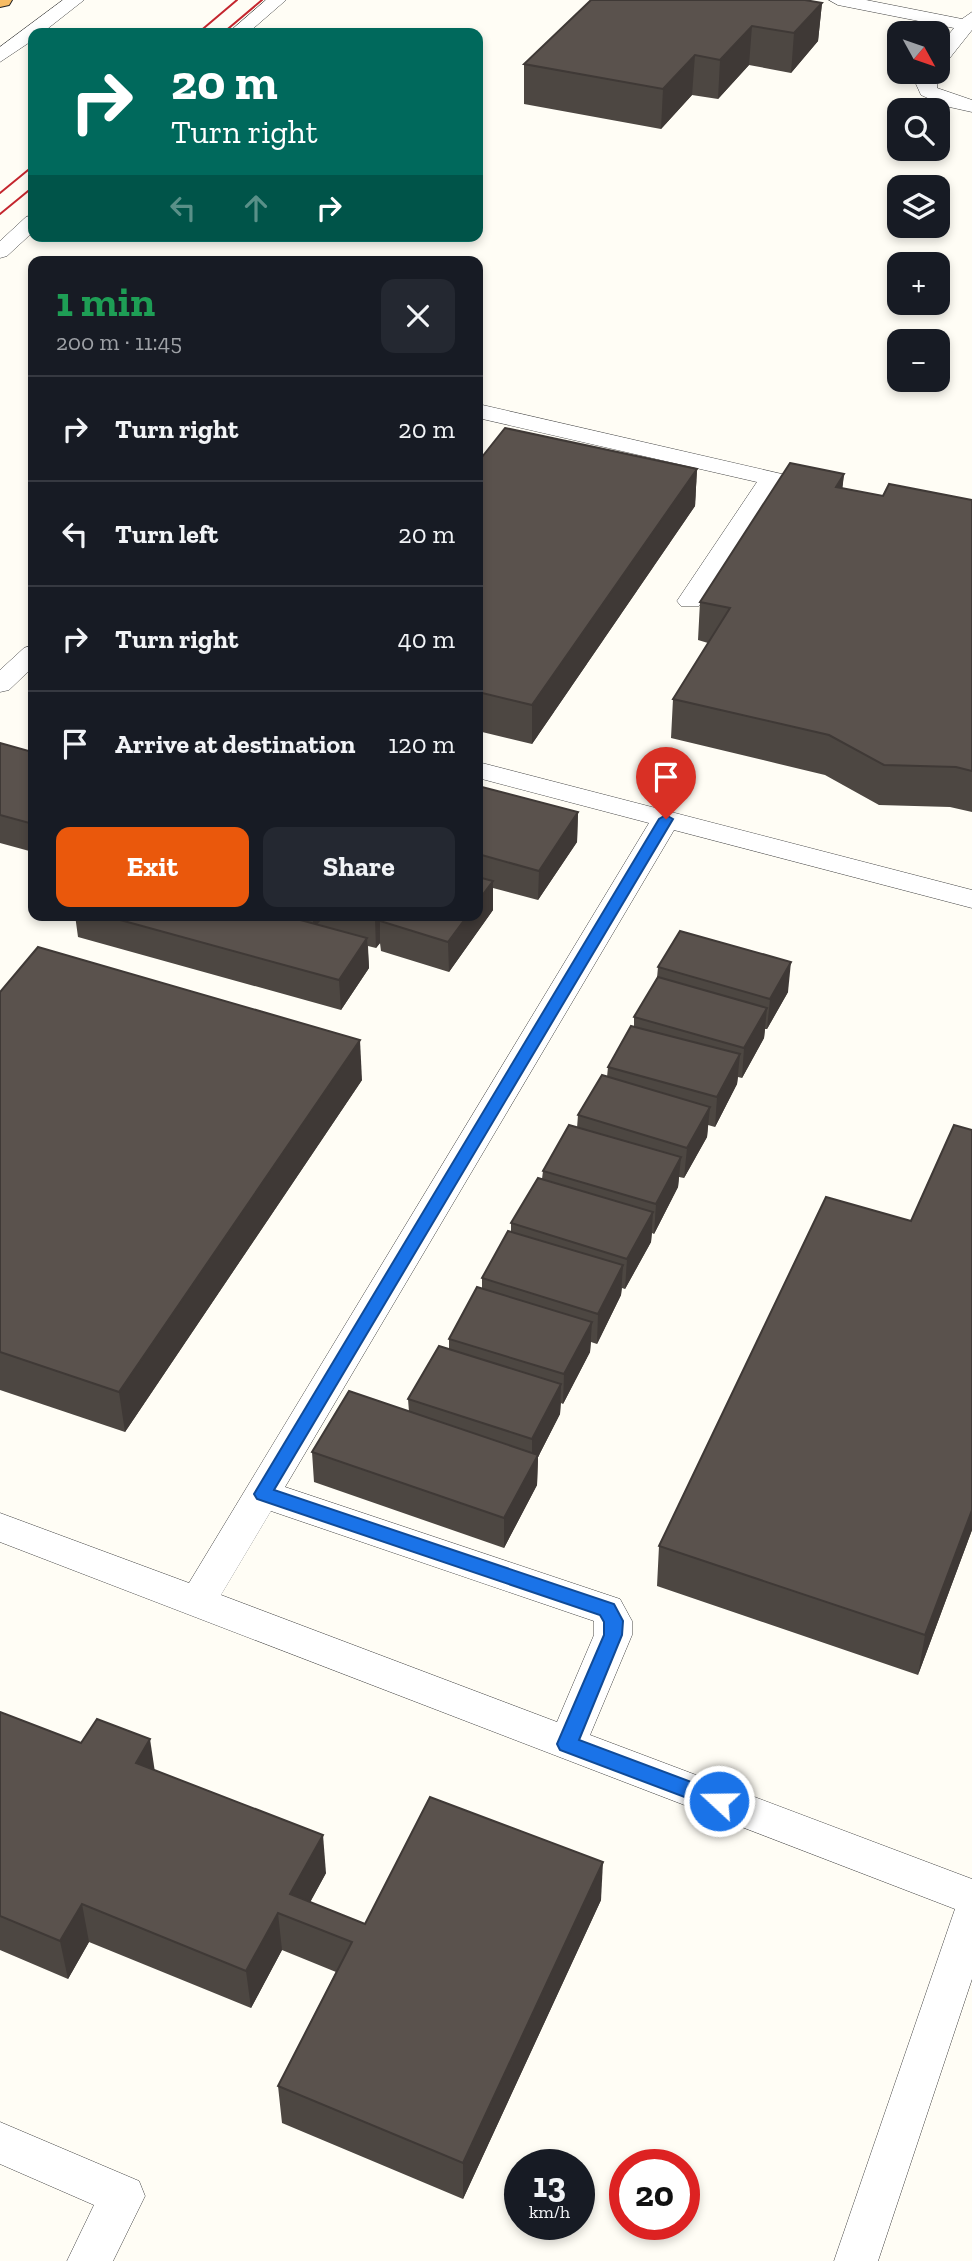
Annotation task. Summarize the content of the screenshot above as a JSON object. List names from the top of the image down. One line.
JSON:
{"north":"bottom right","page":{"map_buttons":["+","−"],"turn":["20 m","Turn right"],"heading":["1 min","200 m · 11:45"],"list":[{"name":"Turn right","value":"20 m"},{"name":"Turn left","value":"20 m"},{"name":"Turn right","value":"40 m"},{"name":"Arrive at destination","value":"120 m"}],"buttons":["Exit","Share"],"speed":"13 km/h","limit":"20"}}
